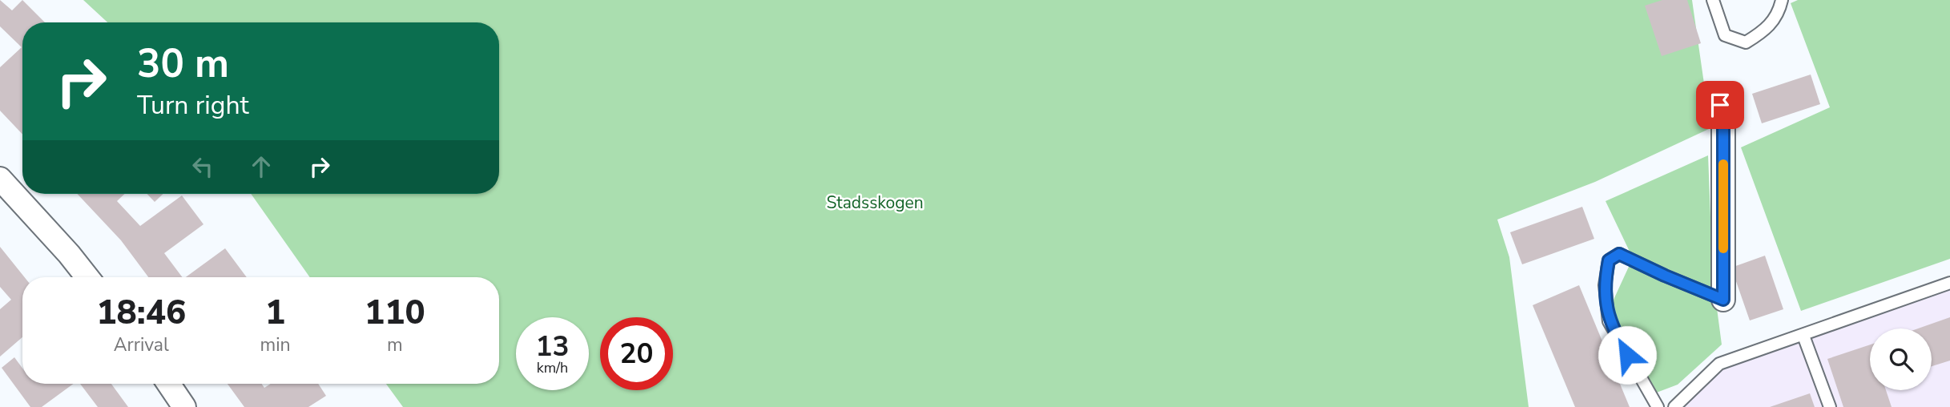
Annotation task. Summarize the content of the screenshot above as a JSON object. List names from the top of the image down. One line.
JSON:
{"parks":["Stadsskogen"],"page":{"turn":["30 m","Turn right"],"eta":["18:46","Arrival","1","min","110","m"],"speed":"13 km/h","limit":"20"}}
